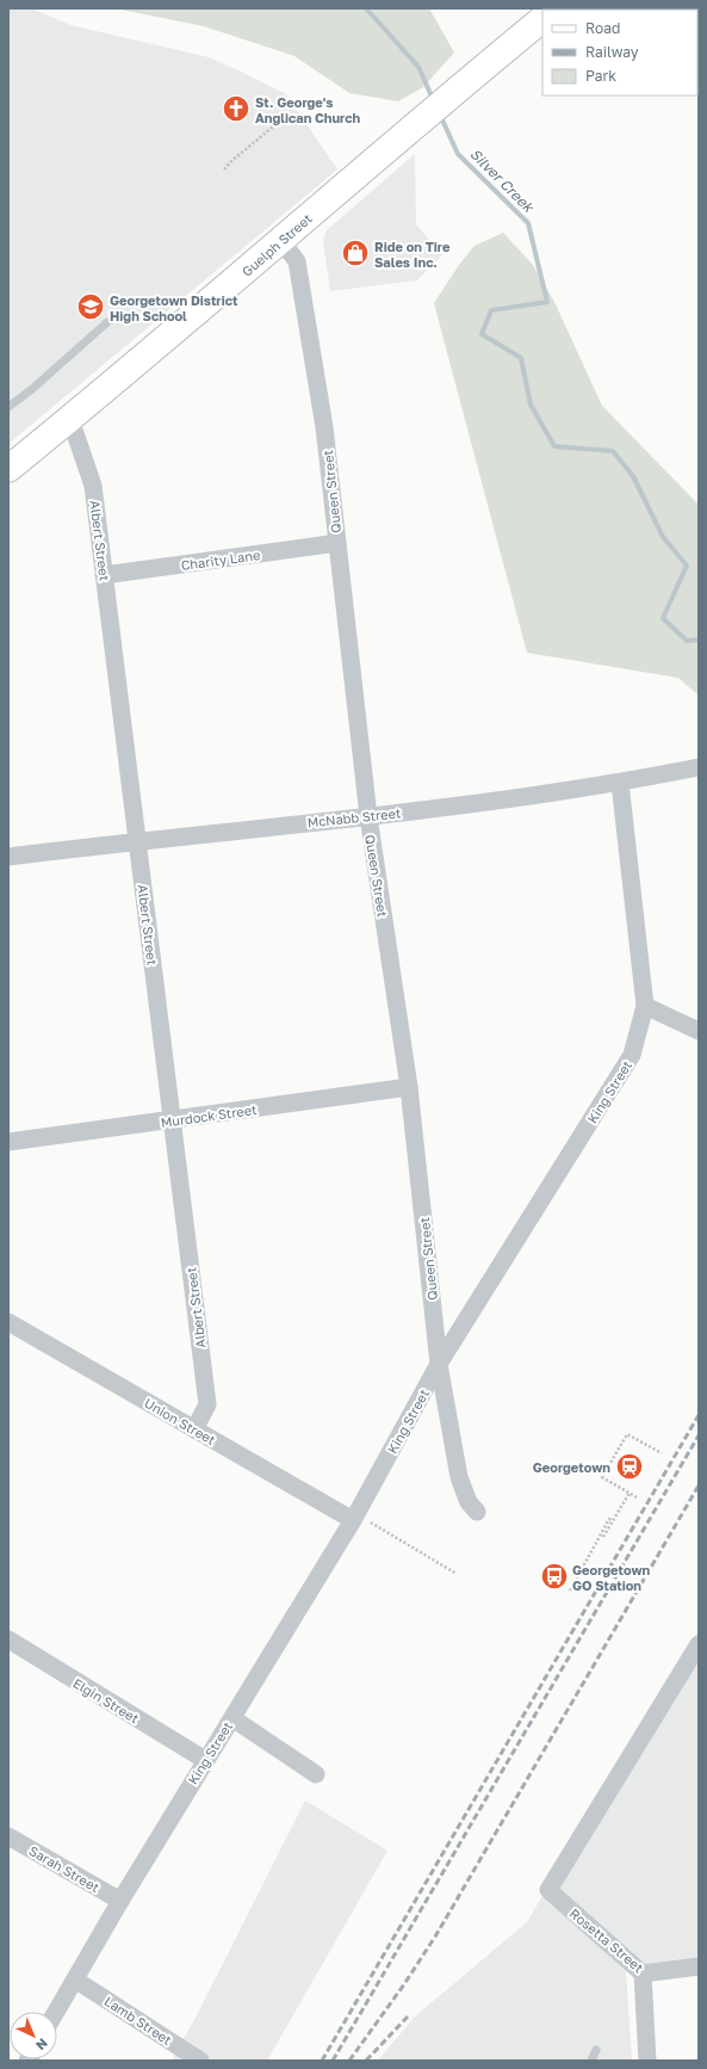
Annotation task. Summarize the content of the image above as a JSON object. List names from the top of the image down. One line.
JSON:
{"streets":{"main road":["Guelph Street"],"street":["Queen Street","Albert Street","Charity Lane","McNabb Street","King Street","Murdock Street","Union Street","Elgin Street","Sarah Street","Rosetta Street","Lamb Street"]},"crossings":[["Guelph Street","Queen Street"],["Guelph Street","Albert Street"],["Queen Street","Charity Lane"],["Queen Street","McNabb Street"],["Queen Street","King Street"],["Queen Street","Murdock Street"],["Albert Street","Charity Lane"],["Albert Street","McNabb Street"],["Albert Street","Murdock Street"],["Albert Street","Union Street"],["McNabb Street","King Street"],["King Street","Union Street"],["King Street","Elgin Street"],["King Street","Sarah Street"],["King Street","Lamb Street"]],"water":["Silver Creek"],"places":{"church":["St. George's Anglican Church"],"shop":["Ride on Tire Sales Inc."],"school or university":["Georgetown District High School"],"station":["Georgetown"],"bus stop":["Georgetown GO Station"]},"legend":["Road","Railway","Park"],"north":"bottom right"}
